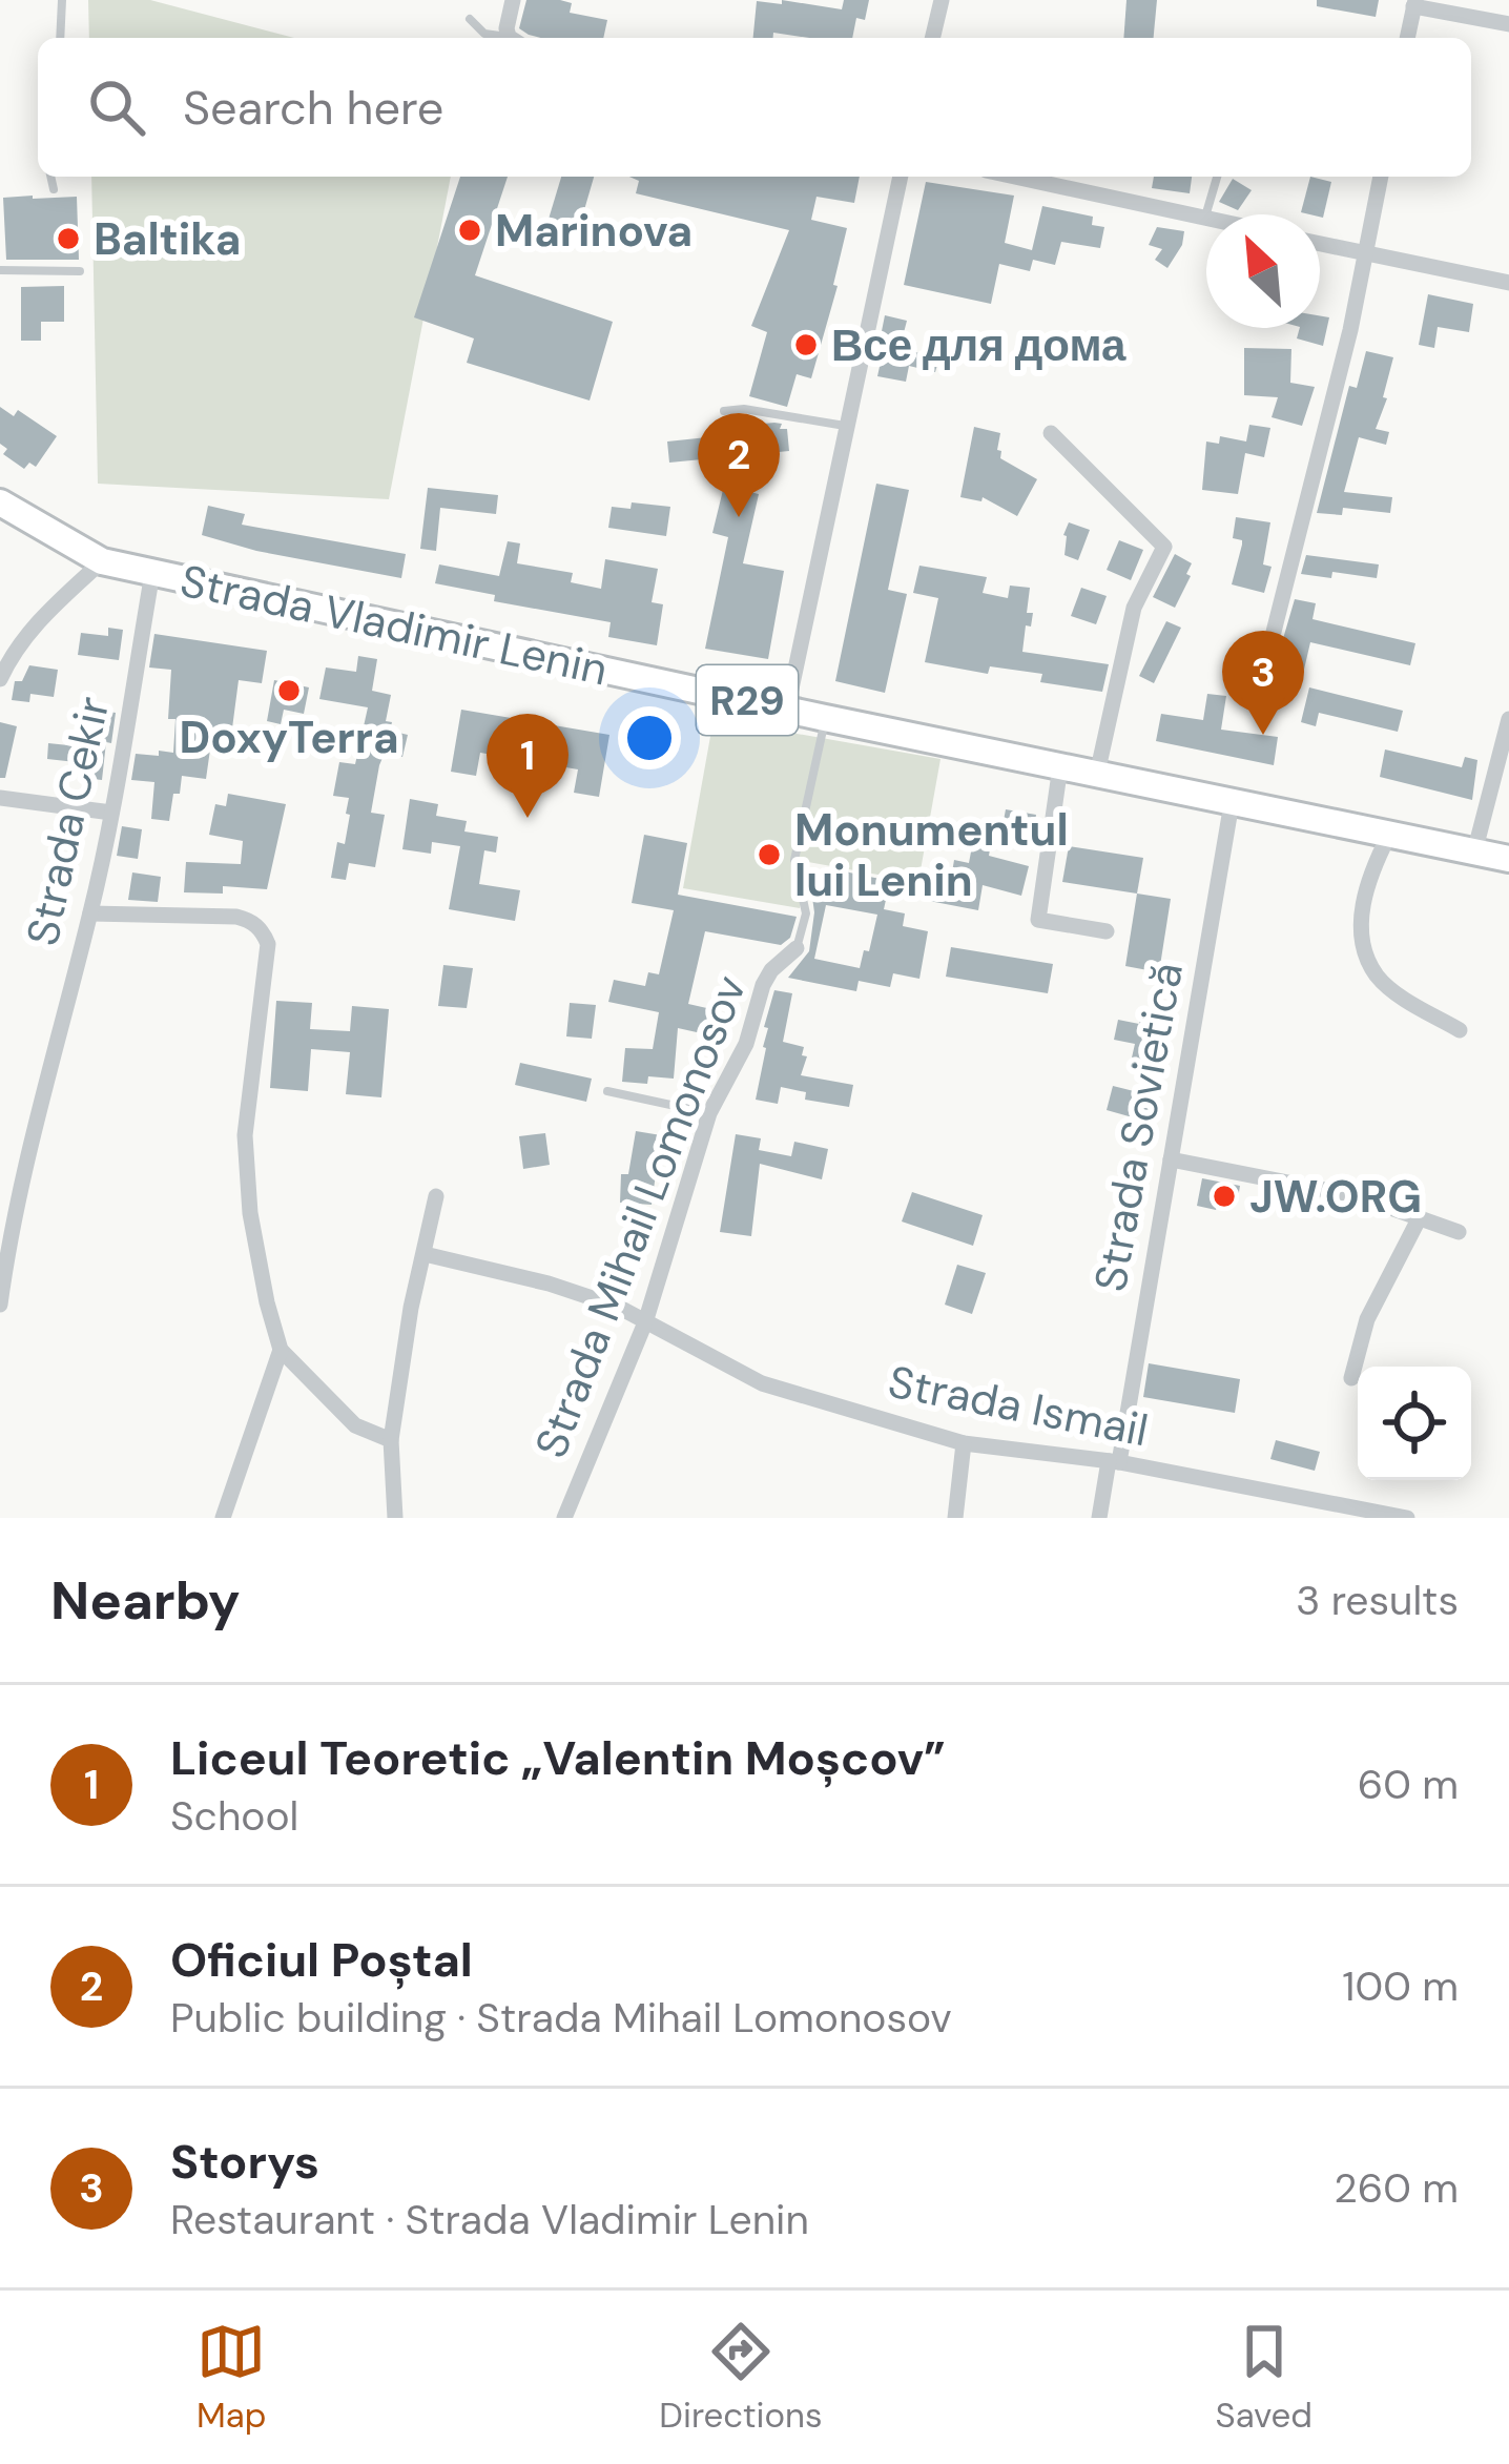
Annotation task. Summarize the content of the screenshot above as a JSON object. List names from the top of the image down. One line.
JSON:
{"streets":{"main road":["Strada Vladimir Lenin","R29"],"street":["Strada Cekir","Strada Sovietică","Strada Mihail Lomonosov","Strada Ismail"]},"crossings":[["Strada Vladimir Lenin","Strada Cekir"],["Strada Vladimir Lenin","Strada Sovietică"],["Strada Sovietică","Strada Ismail"],["Strada Mihail Lomonosov","Strada Ismail"]],"places":["Marinova","Baltika","Все для дома","DoxyTerra","Monumentul lui Lenin","JW.ORG"],"north":"top left","page":{"search":"Search here","pins":["2","3","1"],"heading":["Nearby","3 results"],"list":[{"mark":"1","name":"Liceul Teoretic „Valentin Moșcov”","note":"School","value":"60 m"},{"mark":"2","name":"Oficiul Poștal","note":"Public building · Strada Mihail Lomonosov","value":"100 m"},{"mark":"3","name":"Storys","note":"Restaurant · Strada Vladimir Lenin","value":"260 m"}],"nav":["Map","Directions","Saved"]}}
